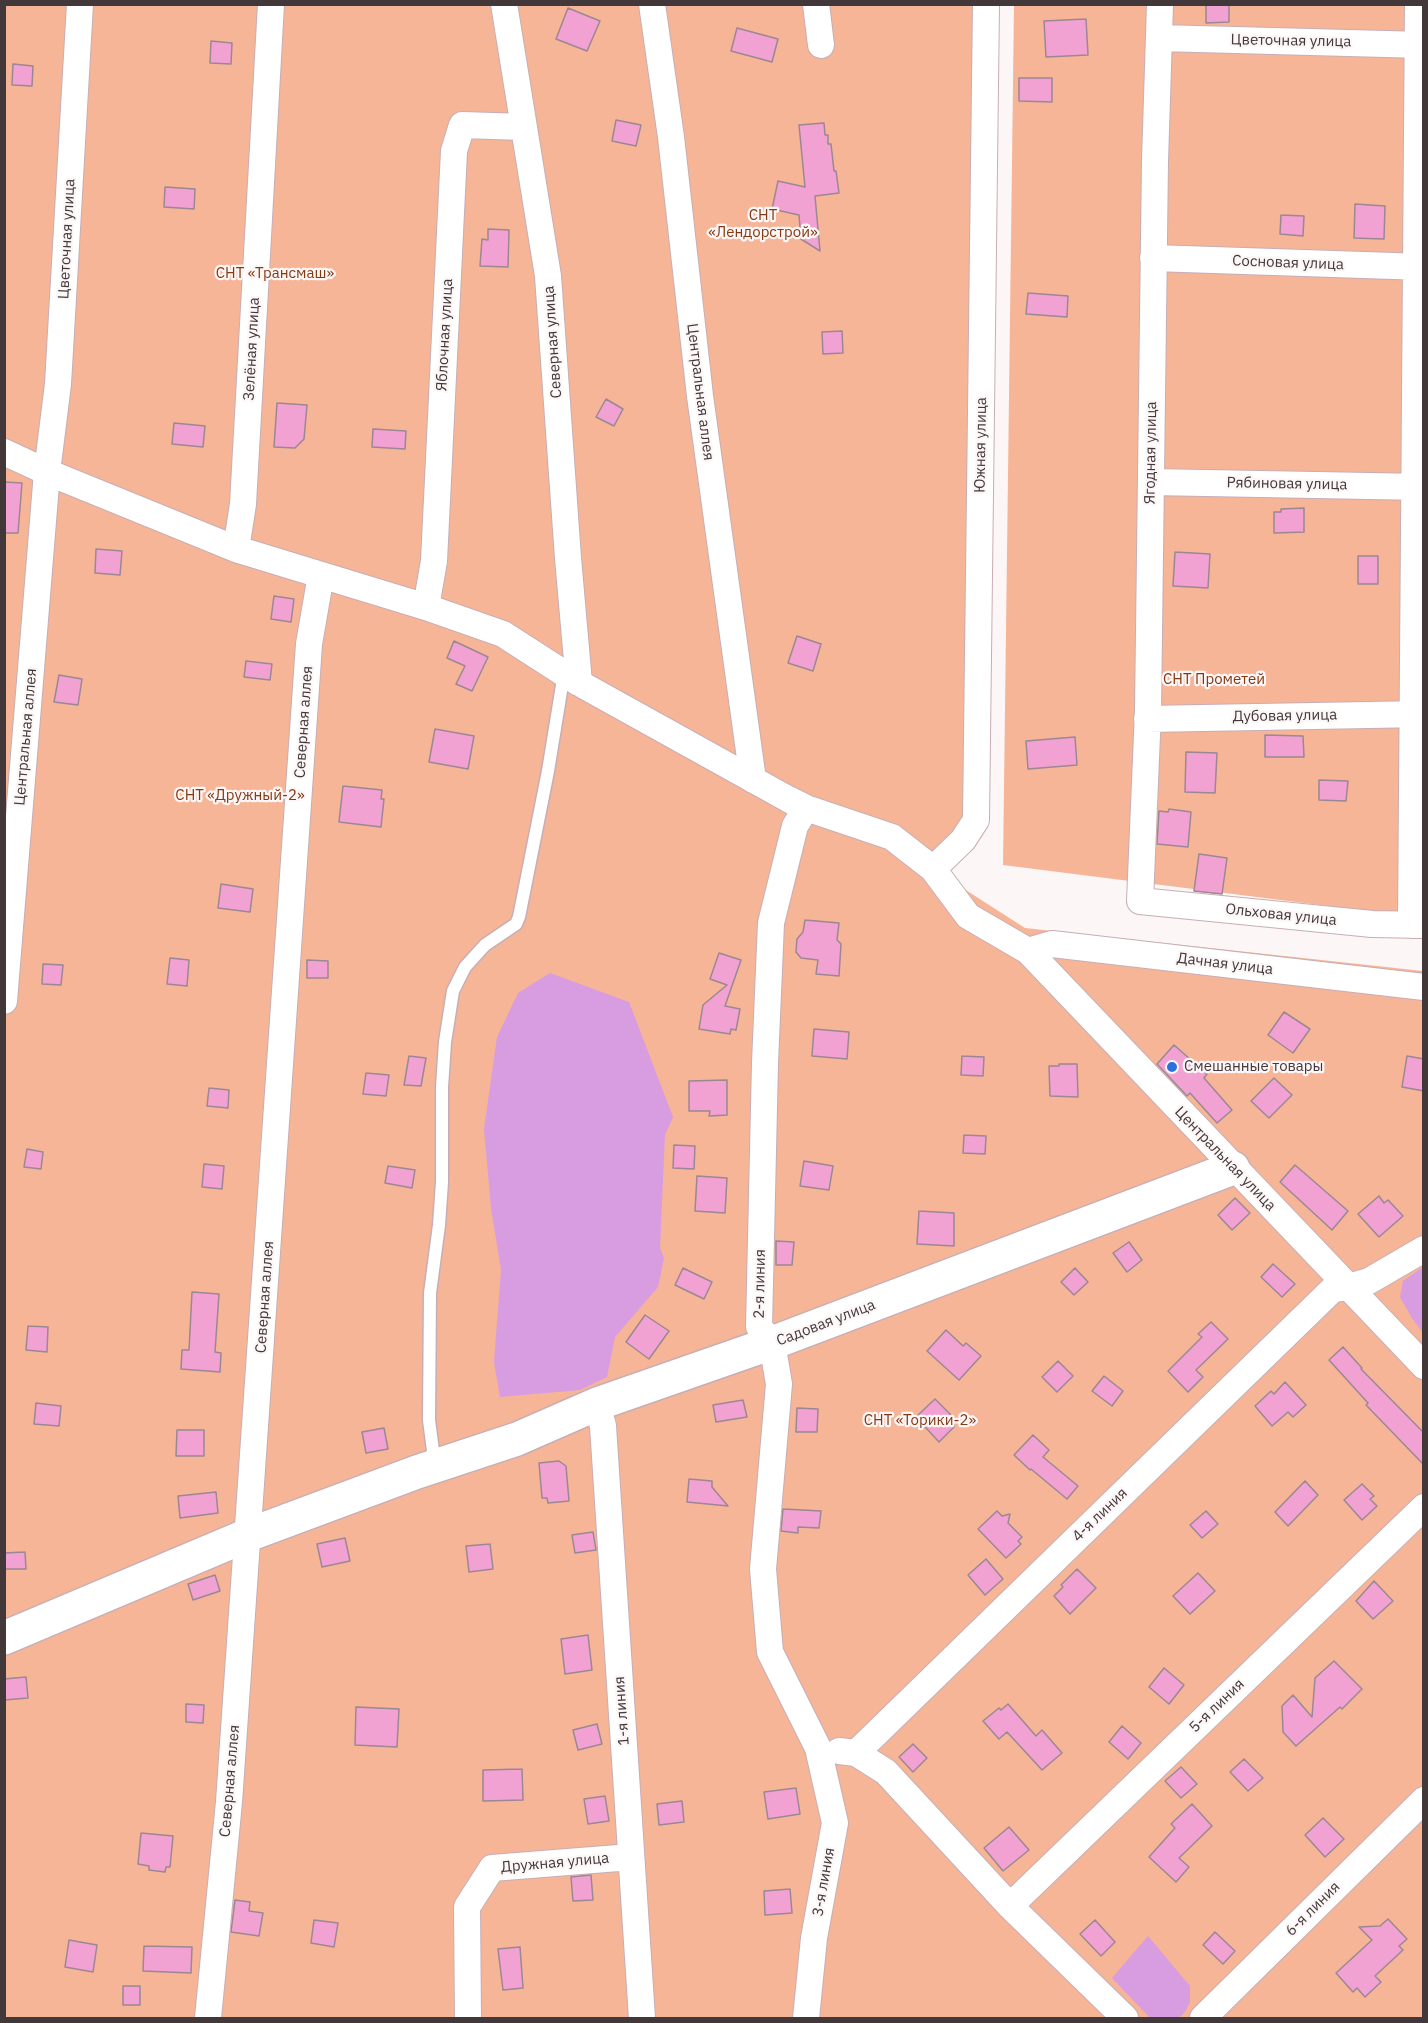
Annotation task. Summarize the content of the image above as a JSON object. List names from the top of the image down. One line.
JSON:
{"streets":{"street":["Цветочная улица","Сосновая улица","Яблочная улица","Северная улица","Зелёная улица","Центральная аллея","Южная улица","Ягодная улица","Рябиновая улица","Дубовая улица","Северная аллея","Ольховая улица","Дачная улица","Центральная улица","2-я линия","Садовая улица","4-я линия","5-я линия","1-я линия","Дружная улица","3-я линия","6-я линия"]},"crossings":[["Цветочная улица","Центральная аллея"],["Цветочная улица","Ягодная улица"],["Цветочная улица","Центральная улица"],["Сосновая улица","Ягодная улица"],["Яблочная улица","Северная улица"],["Яблочная улица","Центральная улица"],["Северная улица","Центральная улица"],["Зелёная улица","Центральная улица"],["Центральная аллея","Центральная улица"],["Южная улица","Центральная улица"],["Ягодная улица","Рябиновая улица"],["Ягодная улица","Дубовая улица"],["Ягодная улица","Ольховая улица"],["Северная аллея","Центральная улица"],["Северная аллея","Садовая улица"],["Дачная улица","Центральная улица"],["Центральная улица","2-я линия"],["Центральная улица","Садовая улица"],["Центральная улица","4-я линия"],["2-я линия","Садовая улица"],["2-я линия","3-я линия"],["Садовая улица","1-я линия"],["1-я линия","Дружная улица"]],"parks":["СНТ «Лендорстрой»","СНТ «Трансмаш»","СНТ Прометей","СНТ «Дружный-2»","СНТ «Торики-2»"],"places":["Смешанные товары"]}
